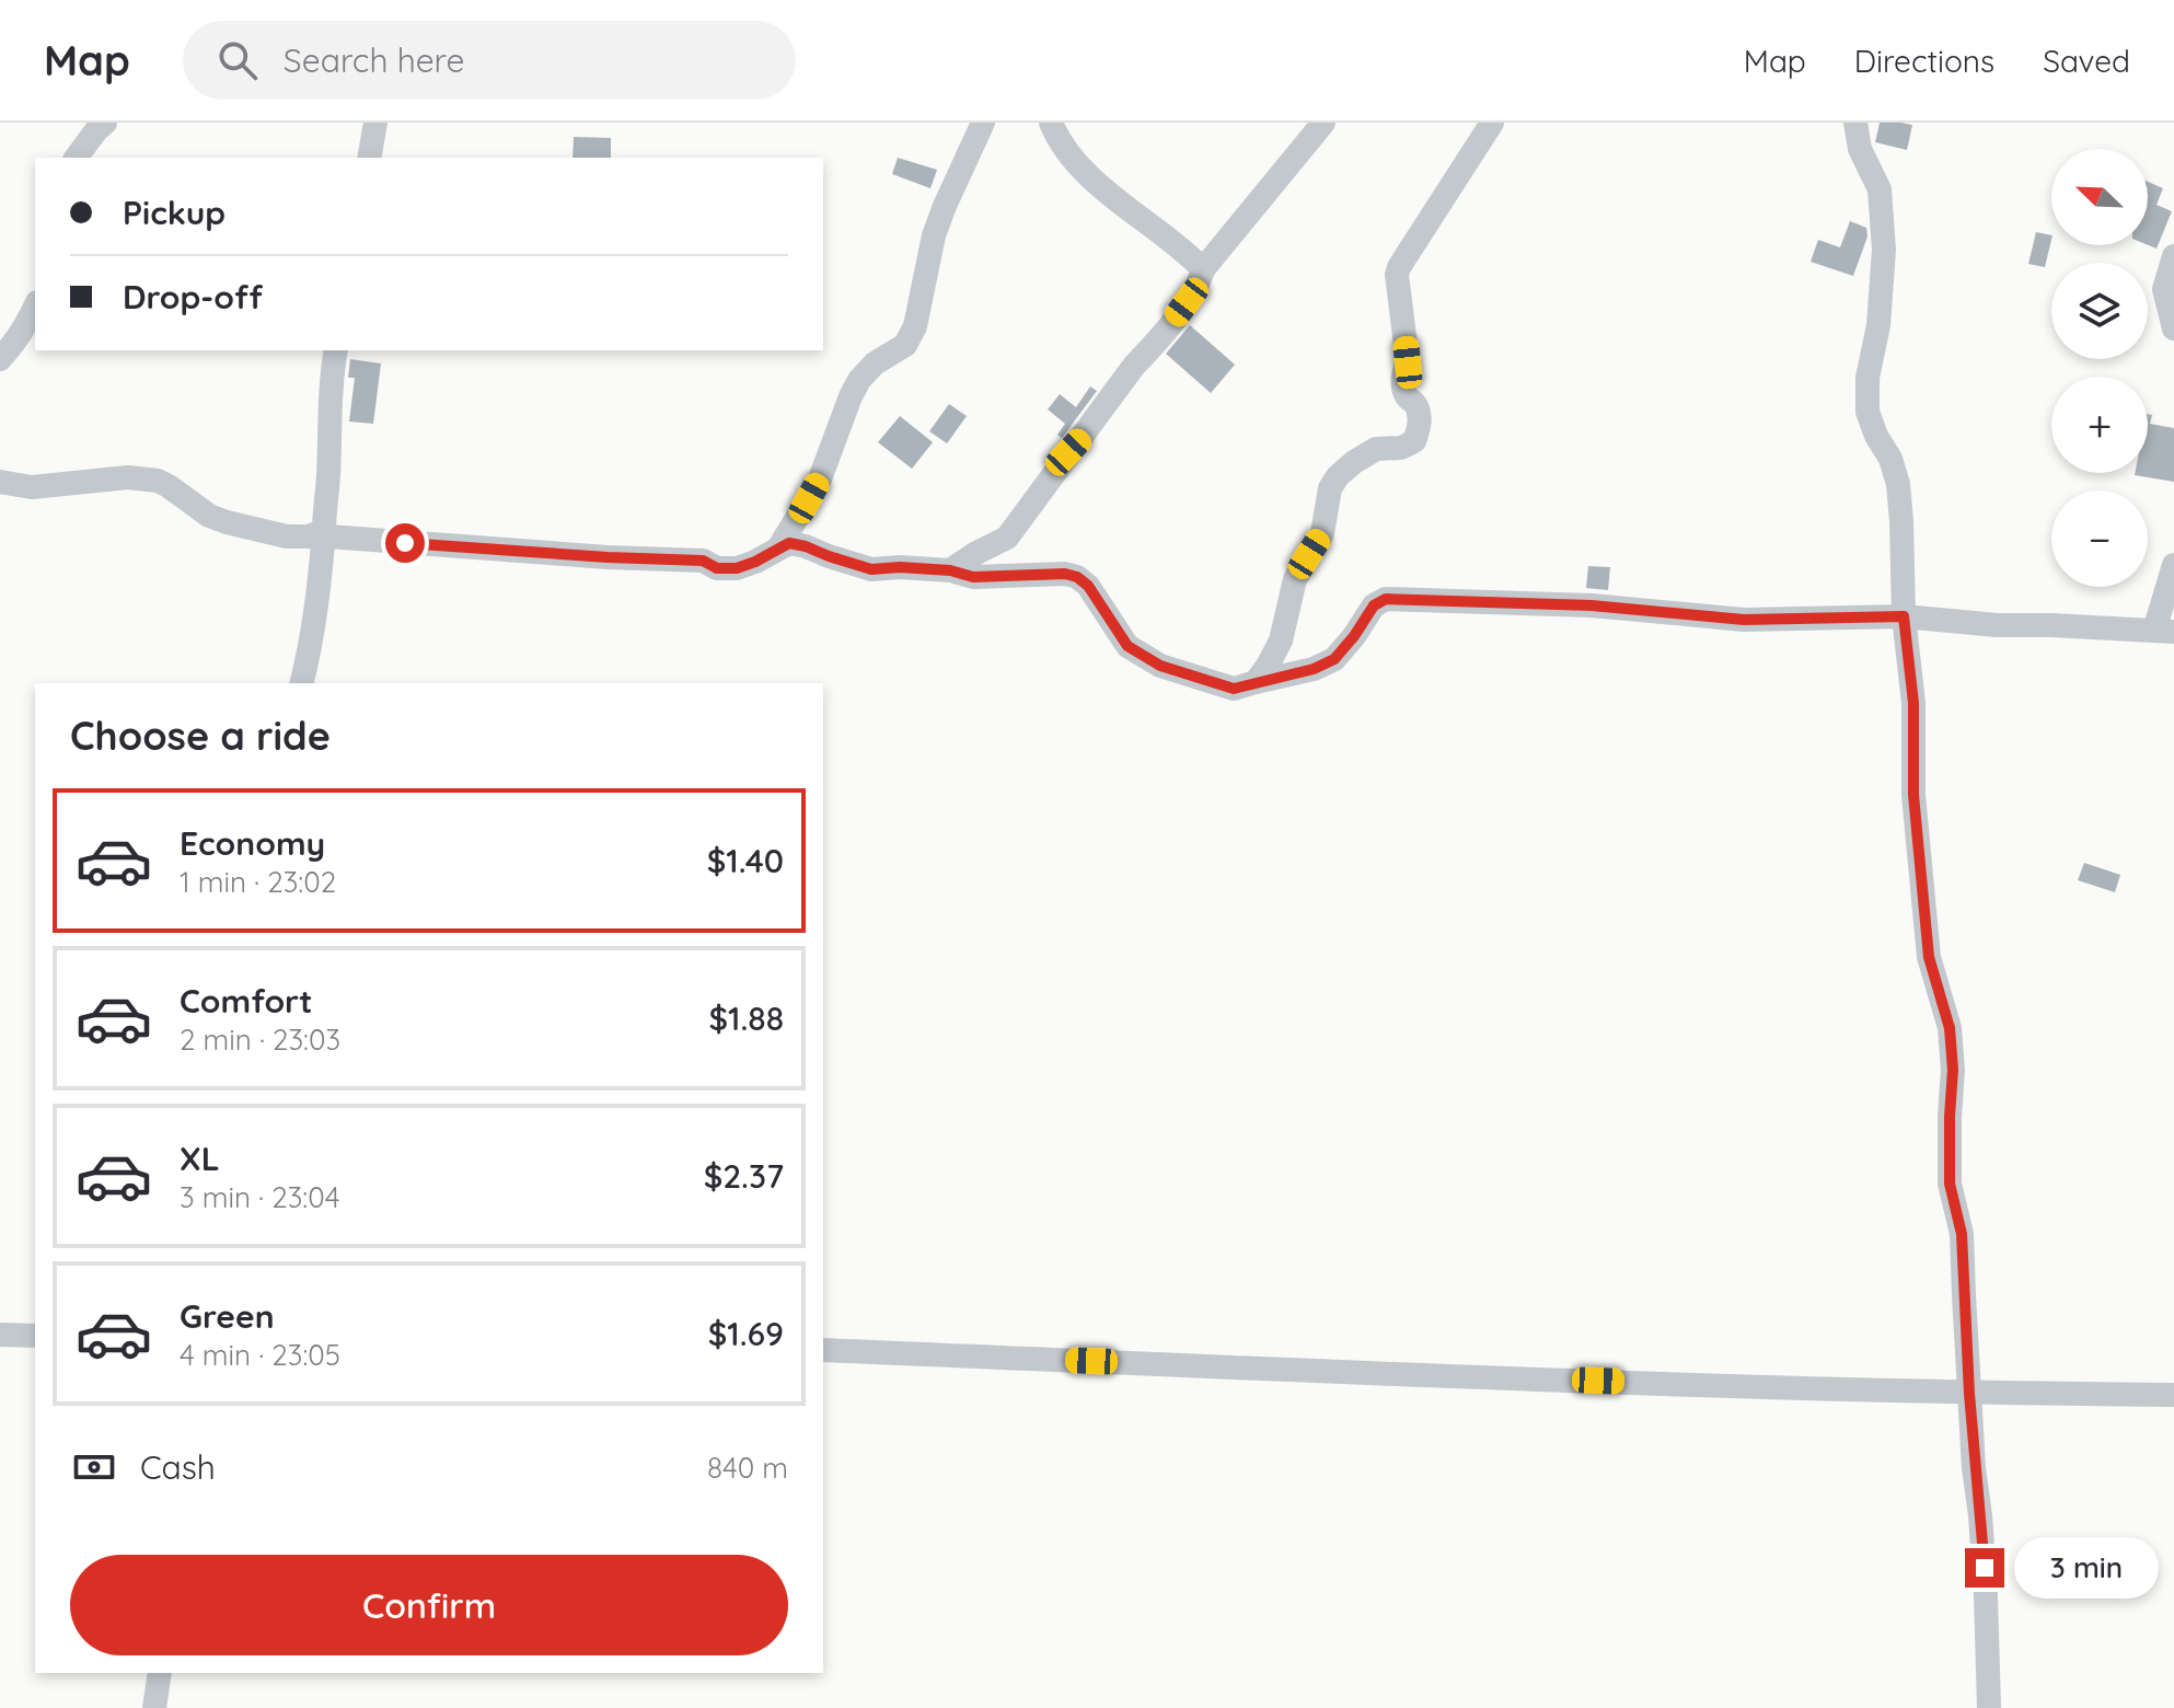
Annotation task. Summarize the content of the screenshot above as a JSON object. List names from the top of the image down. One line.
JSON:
{"north":"top left","page":{"header":"Map","search":"Search here","nav":["Map","Directions","Saved"],"map_buttons":["+","−"],"banner":["Pickup","Drop-off"],"heading":"Choose a ride","list":[{"name":"Economy","note":"1 min · 23:02","value":"$1.40"},{"name":"Comfort","note":"2 min · 23:03","value":"$1.88"},{"name":"XL","note":"3 min · 23:04","value":"$2.37"},{"name":"Green","note":"4 min · 23:05","value":"$1.69"}],"pay":["Cash","840 m"],"bubble":"3 min","buttons":"Confirm"}}
